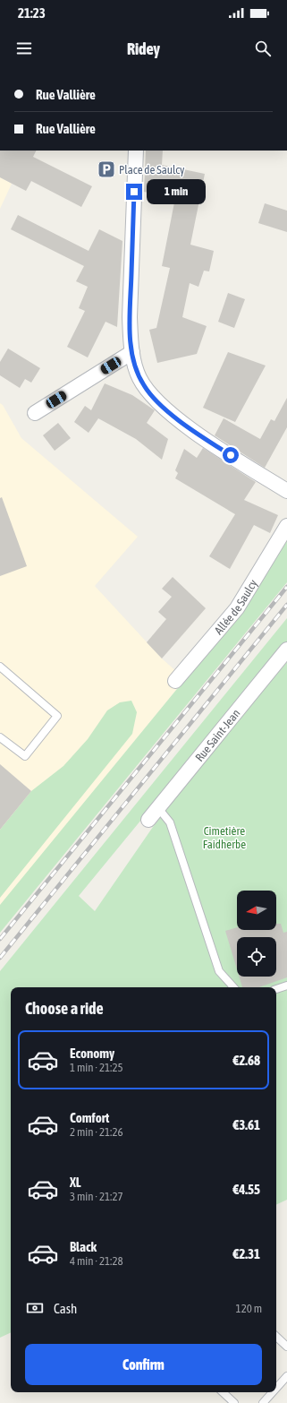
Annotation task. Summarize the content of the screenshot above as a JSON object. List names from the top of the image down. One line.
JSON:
{"streets":{"street":["Allée de Saulcy","Rue Saint-Jean"]},"parks":["Cimetière Faidherbe"],"places":{"parking":["Place de Saulcy"]},"north":"left","page":{"status":"21:23","header":"Ridey","banner":["Rue Vallière","Rue Vallière"],"bubble":"1 min","heading":"Choose a ride","list":[{"name":"Economy","note":"1 min · 21:25","value":"€2.68"},{"name":"Comfort","note":"2 min · 21:26","value":"€3.61"},{"name":"XL","note":"3 min · 21:27","value":"€4.55"},{"name":"Black","note":"4 min · 21:28","value":"€2.31"}],"pay":["Cash","120 m"],"buttons":"Confirm"}}
